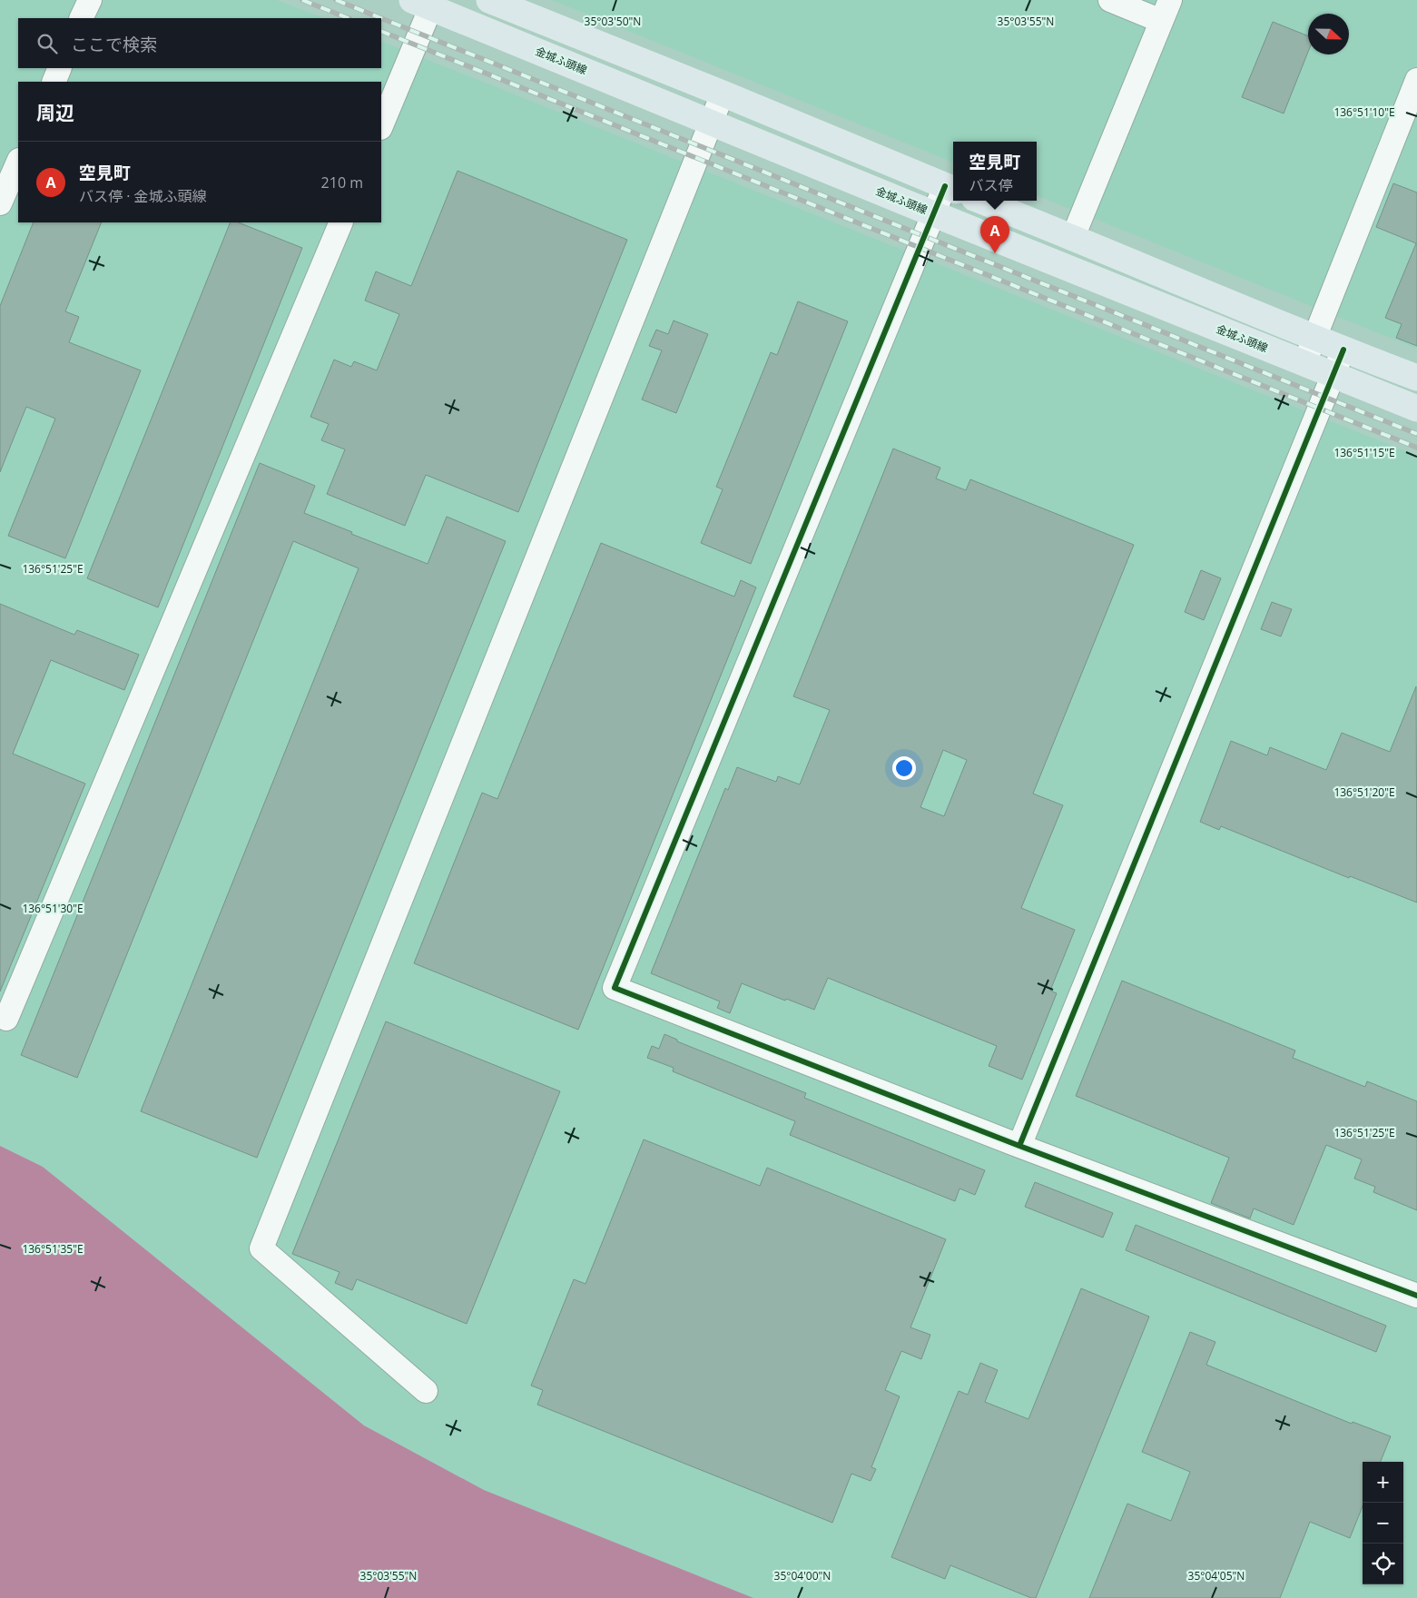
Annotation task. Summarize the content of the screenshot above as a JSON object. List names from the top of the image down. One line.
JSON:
{"streets":{"main road":["金城ふ頭線"]},"north":"right","page":{"search":"ここで検索","heading":"周辺","list":[{"mark":"A","name":"空見町","note":"バス停 · 金城ふ頭線","value":"210 m"}],"popup":["空見町","バス停"],"pins":"A","map_buttons":["+","−"]},"coordinates":["35°03'55\"N","35°03'50\"N","136°51'10\"E","136°51'15\"E","136°51'25\"E","136°51'20\"E","136°51'30\"E","136°51'35\"E","35°04'00\"N","35°04'05\"N"]}
